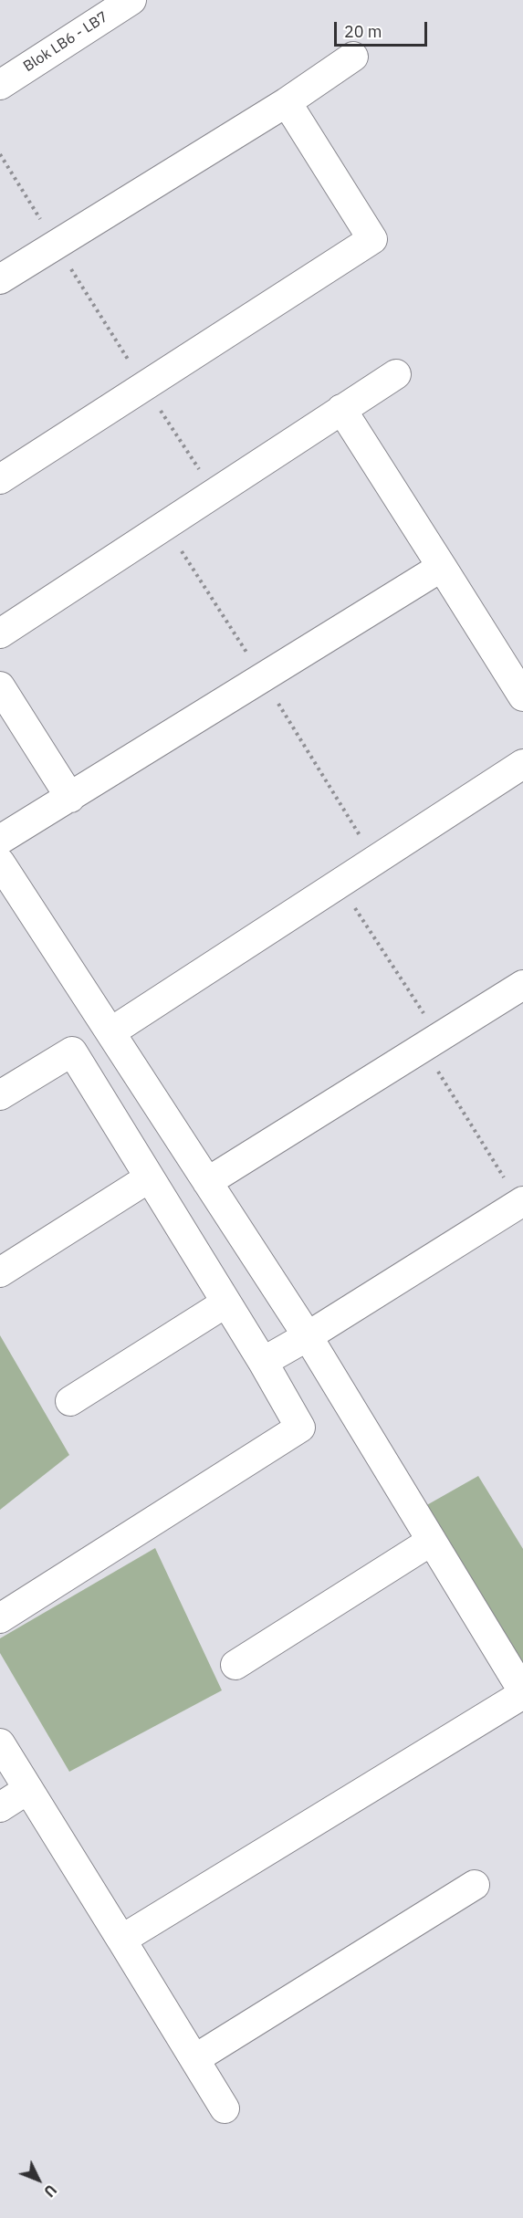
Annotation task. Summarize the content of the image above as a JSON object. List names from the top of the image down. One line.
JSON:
{"streets":{"street":["Blok LB6 - LB7"]},"scale_bar":"20 m","north":"bottom right"}
